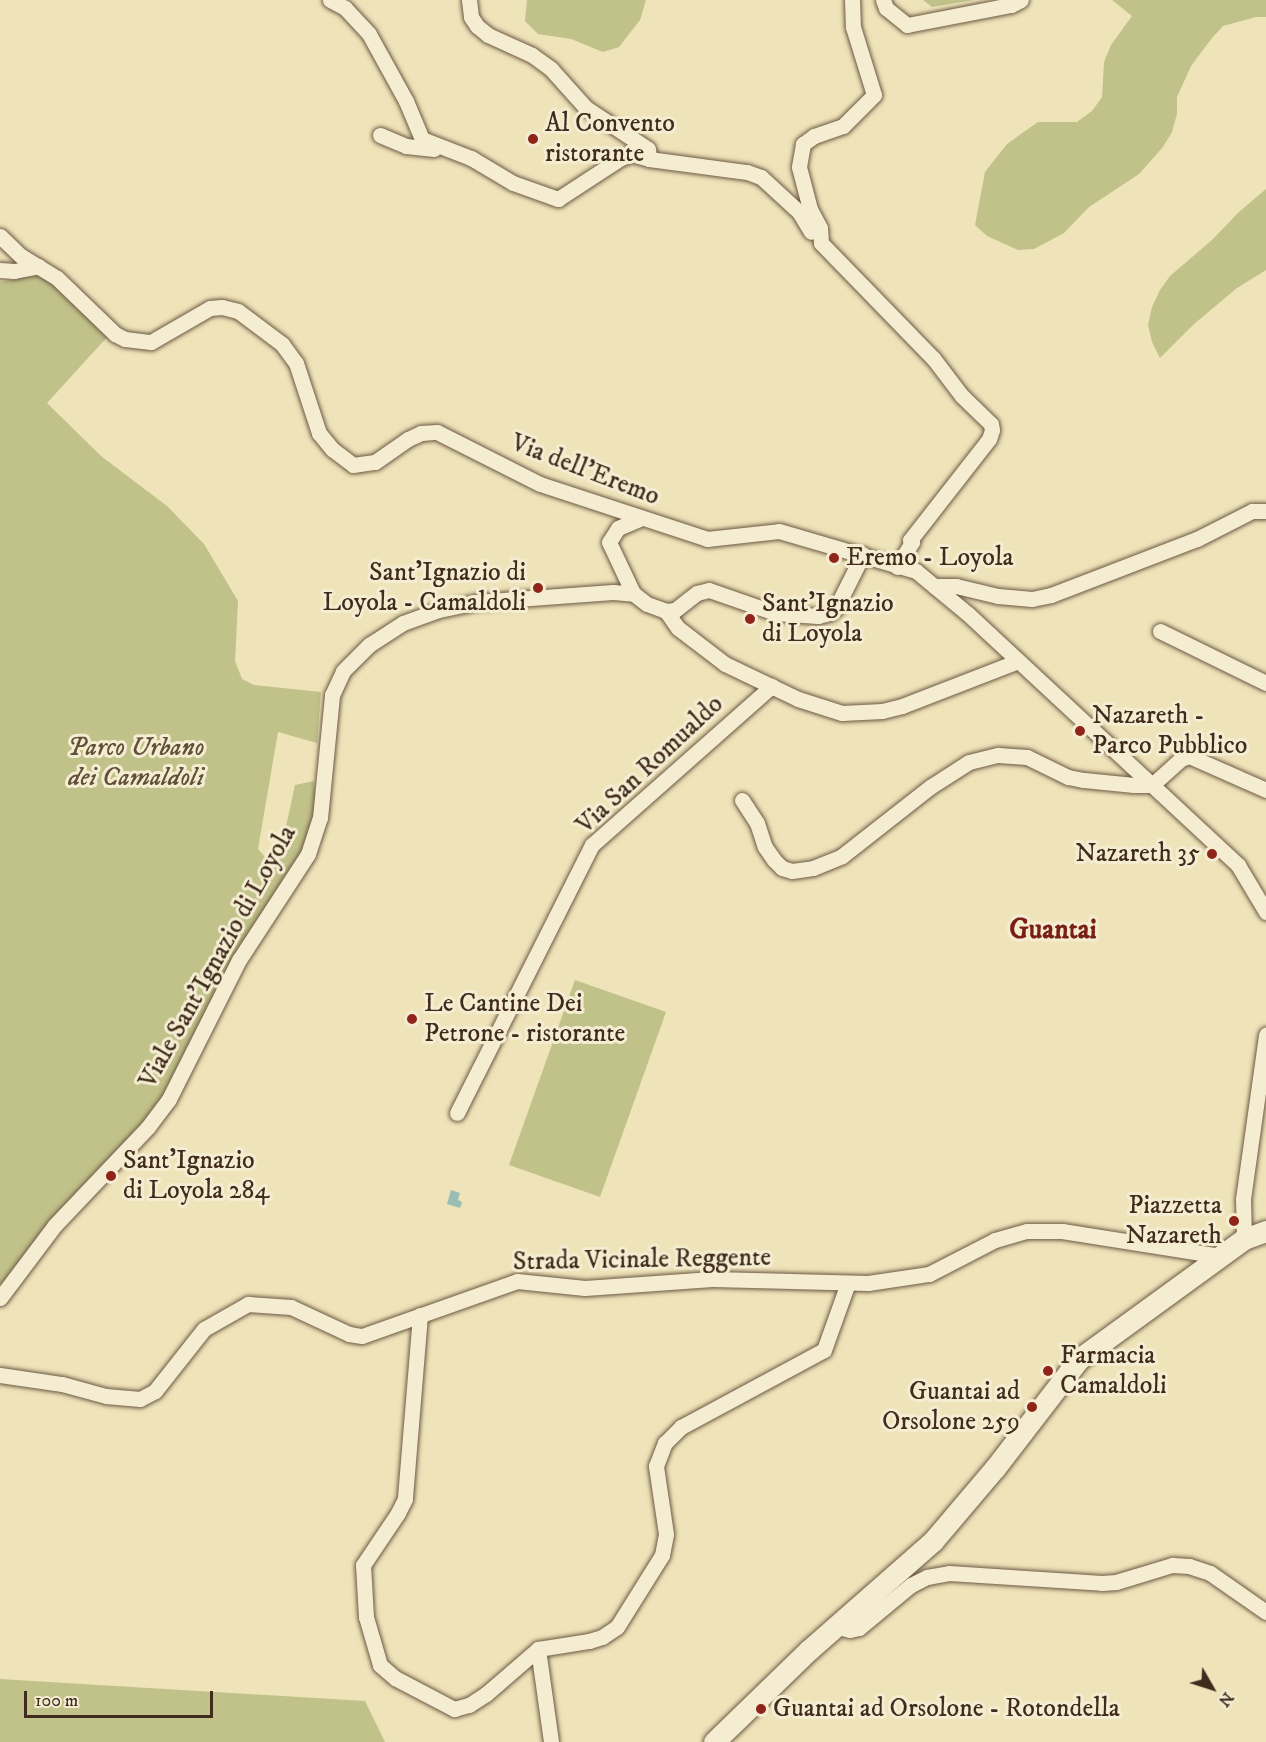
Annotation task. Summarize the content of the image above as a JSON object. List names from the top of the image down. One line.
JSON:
{"streets":{"street":["Via dell'Eremo","Via San Romualdo","Viale Sant'Ignazio di Loyola","Strada Vicinale Reggente"]},"crossings":[["Via dell'Eremo","Via San Romualdo"],["Via San Romualdo","Viale Sant'Ignazio di Loyola"]],"districts":["Guantai"],"parks":["Parco Urbano dei Camaldoli"],"places":["Al Convento ristorante","Eremo - Loyola","Sant'Ignazio di Loyola - Camaldoli","Sant'Ignazio di Loyola","Nazareth - Parco Pubblico","Nazareth 35","Le Cantine Dei Petrone - ristorante","Sant'Ignazio di Loyola 284","Piazzetta Nazareth","Farmacia Camaldoli","Guantai ad Orsolone 259","Guantai ad Orsolone - Rotondella"],"scale_bar":"100 m","north":"bottom right"}
